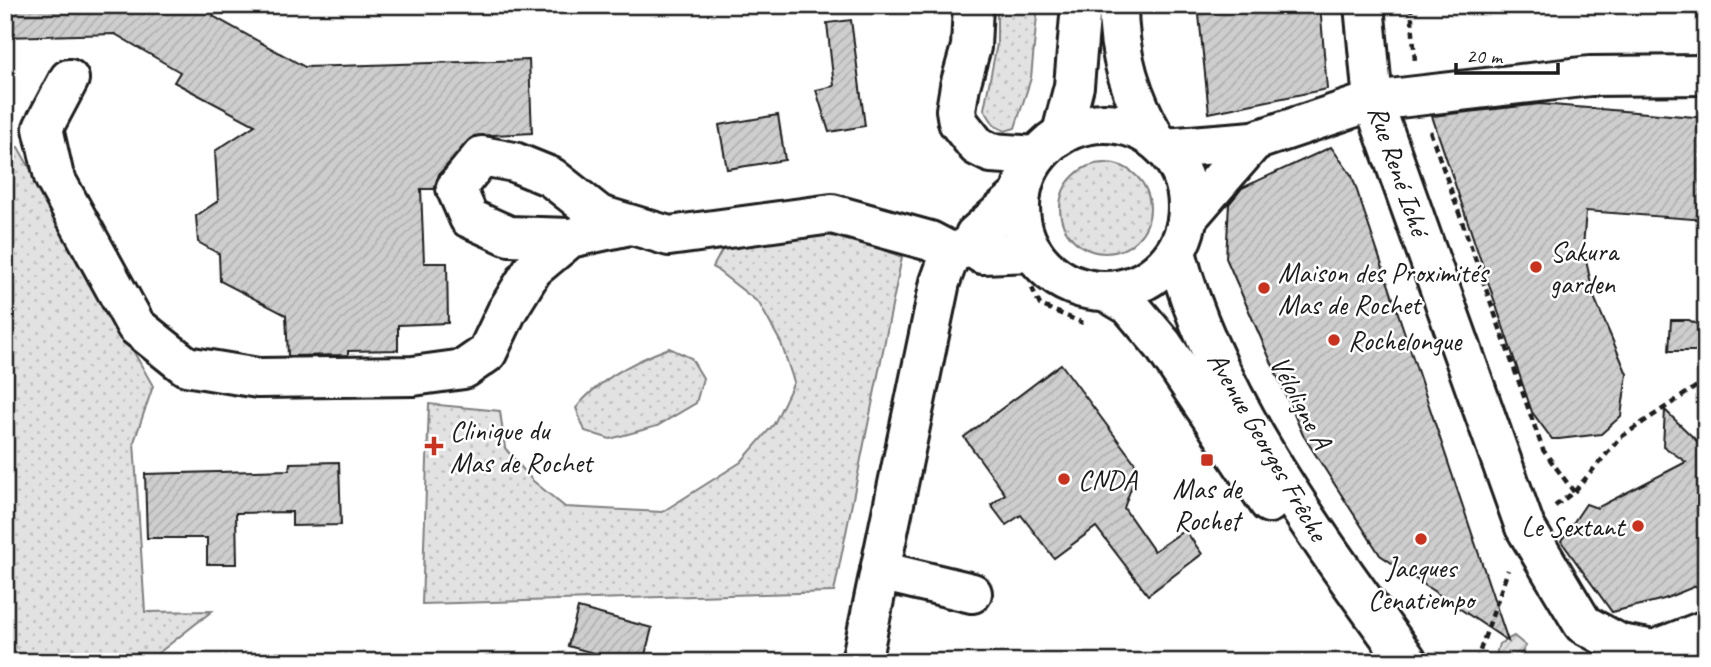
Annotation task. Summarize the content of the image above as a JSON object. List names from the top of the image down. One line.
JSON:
{"streets":{"street":["Rue René Iché","Avenue Georges Frêche"]},"places":{"other":["Sakura garden","Maison des Proximités Mas de Rochet","Rochelongue","CNDA","Le Sextant","Jacques Cenatiempo"],"health":["Clinique du Mas de Rochet"],"transit":["Mas de Rochet"]},"scale_bar":"20 m"}
